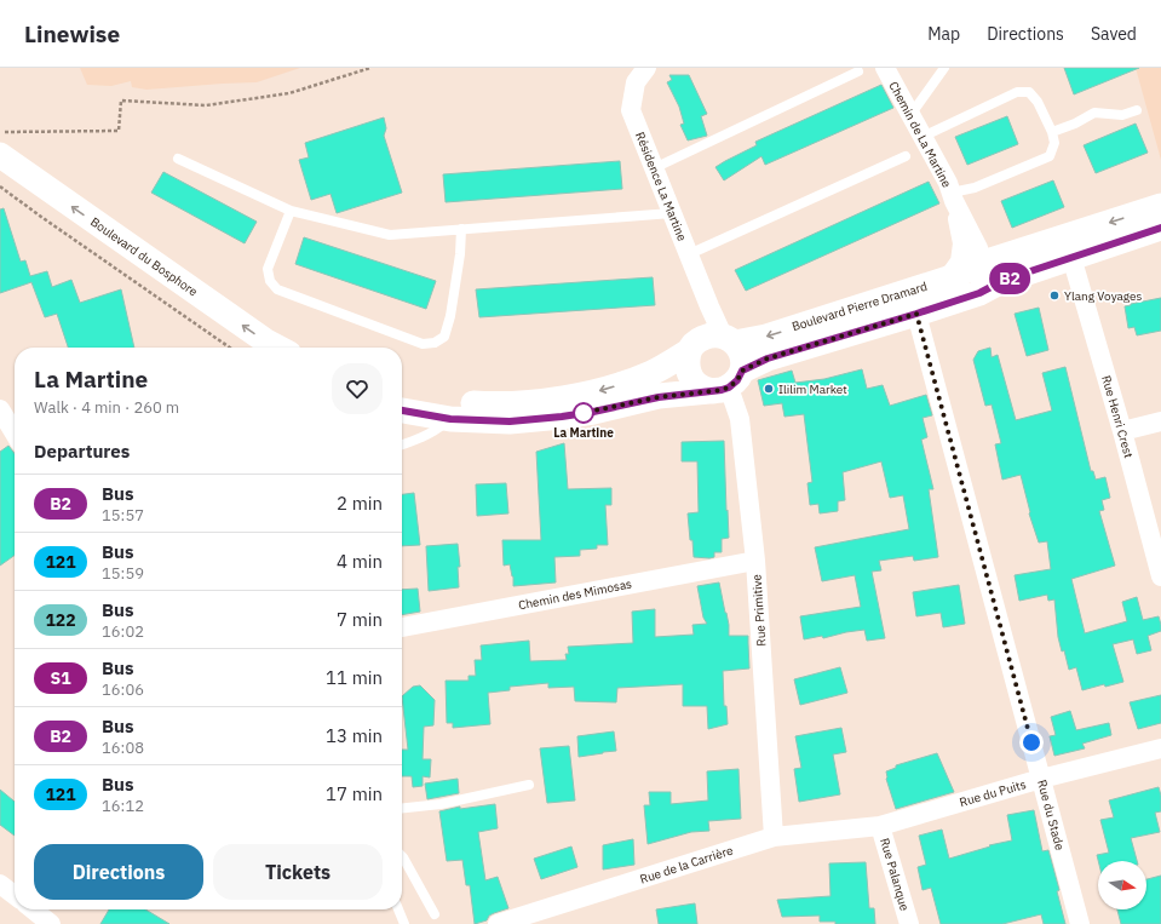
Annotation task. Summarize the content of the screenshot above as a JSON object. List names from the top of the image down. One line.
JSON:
{"streets":{"street":["Chemin de La Martine","Résidence La Martine","Boulevard du Bosphore","Boulevard Pierre Dramard","Rue Henri Crest","Chemin des Mimosas","Rue Primitive","Rue du Puits","Rue du Stade","Rue de la Carrière","Rue Palanque"]},"crossings":[["Chemin de La Martine","Boulevard Pierre Dramard"],["Résidence La Martine","Boulevard Pierre Dramard"],["Résidence La Martine","Rue Primitive"],["Boulevard Pierre Dramard","Rue Henri Crest"],["Boulevard Pierre Dramard","Rue Primitive"],["Boulevard Pierre Dramard","Rue du Stade"],["Chemin des Mimosas","Rue Primitive"],["Rue Primitive","Rue de la Carrière"],["Rue du Puits","Rue du Stade"],["Rue du Puits","Rue de la Carrière"],["Rue du Puits","Rue Palanque"],["Rue de la Carrière","Rue Palanque"]],"places":["Ylang Voyages","Ililim Market","La Martine"],"lines":["bus line B2"],"north":"right","page":{"header":"Linewise","nav":["Map","Directions","Saved"],"on_map":"B2","heading":[["La Martine","Walk · 4 min · 260 m"],"Departures"],"list":[{"mark":"B2","name":"Bus","note":"15:57","value":"2 min"},{"mark":"121","name":"Bus","note":"15:59","value":"4 min"},{"mark":"122","name":"Bus","note":"16:02","value":"7 min"},{"mark":"S1","name":"Bus","note":"16:06","value":"11 min"},{"mark":"B2","name":"Bus","note":"16:08","value":"13 min"},{"mark":"121","name":"Bus","note":"16:12","value":"17 min"}],"buttons":["Directions","Tickets"]}}
